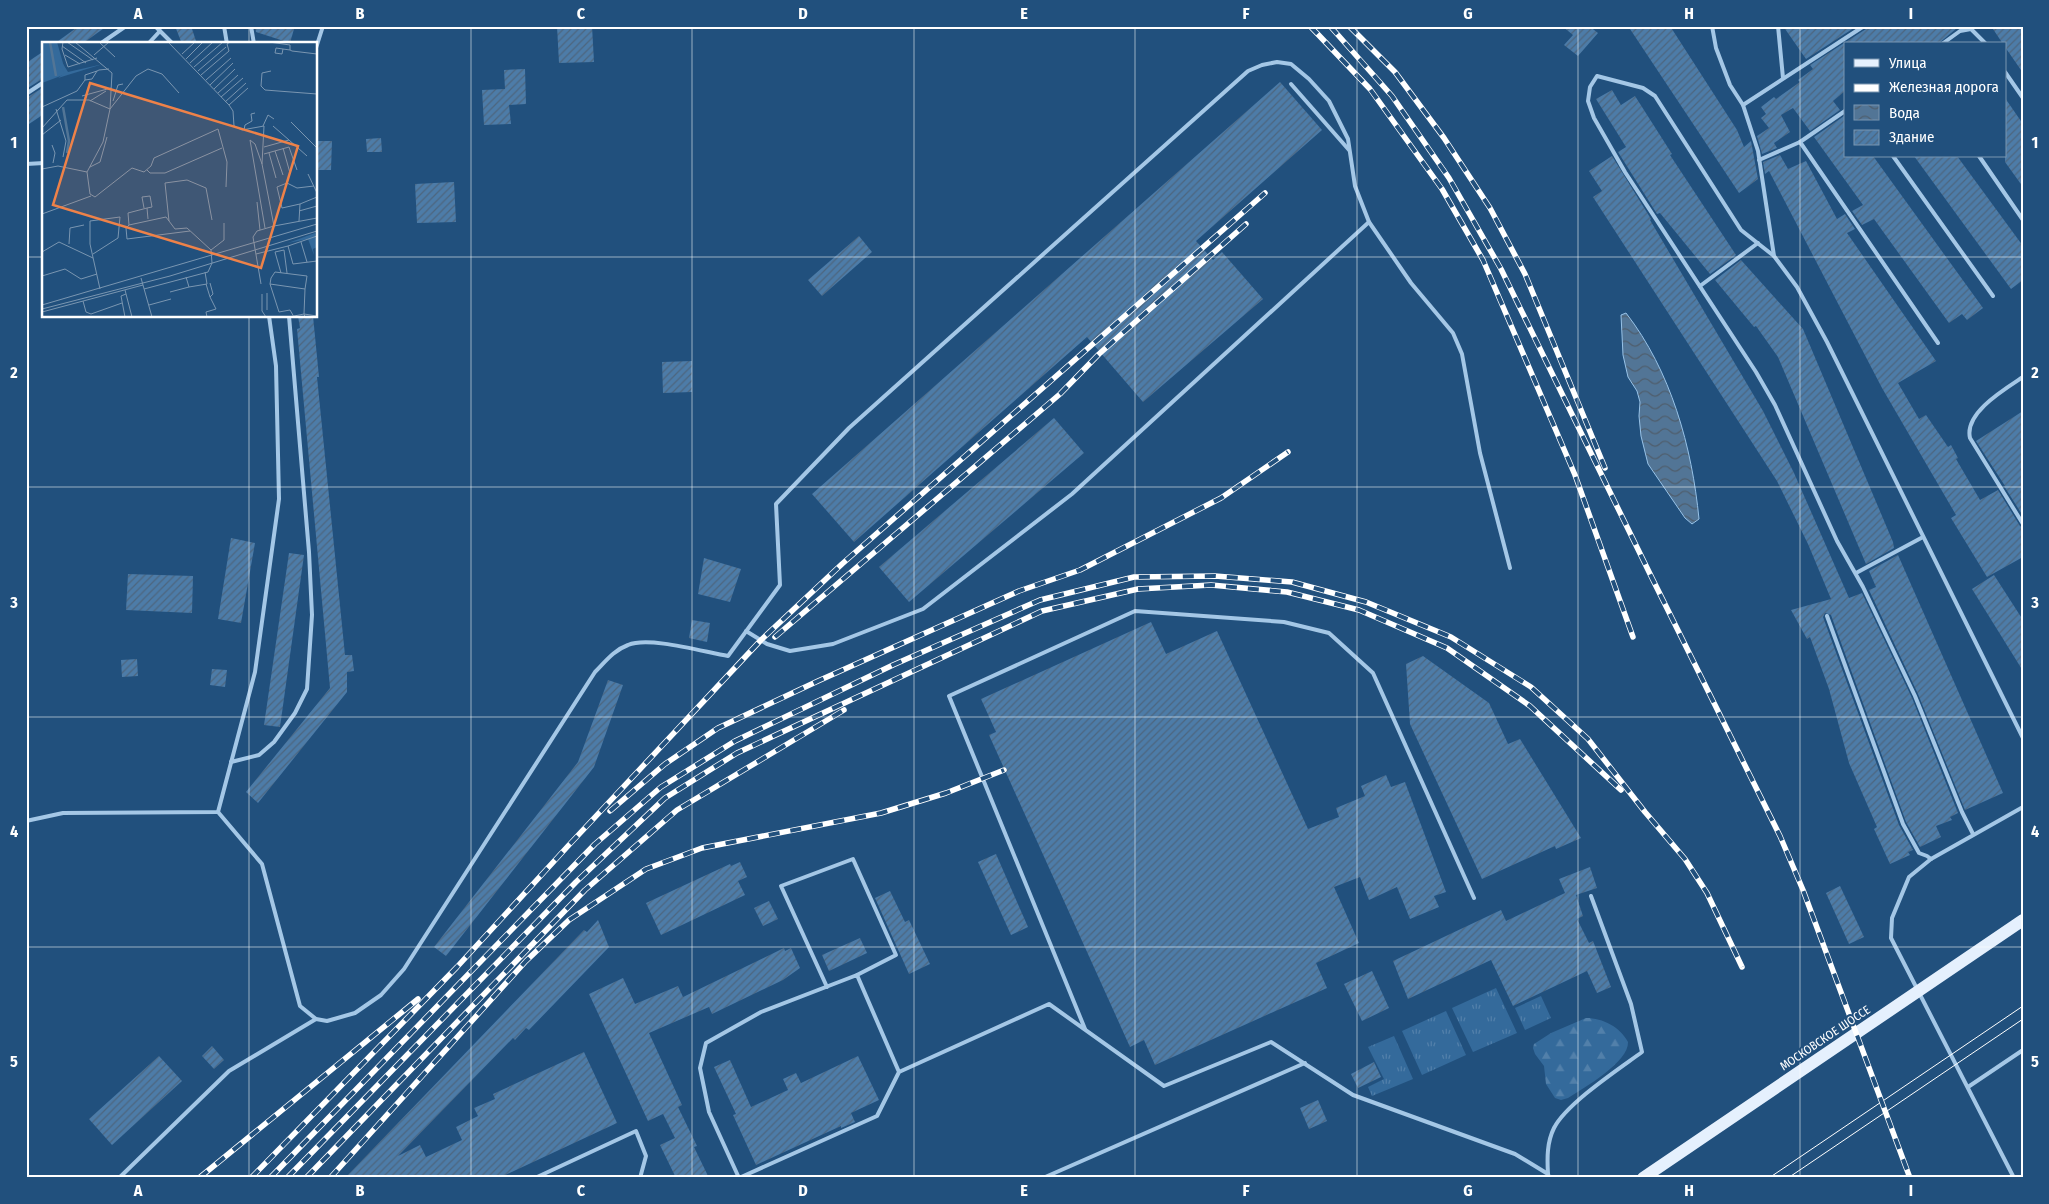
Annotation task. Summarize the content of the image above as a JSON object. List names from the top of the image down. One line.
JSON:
{"streets":{"main road":["МОСКОВСКОЕ ШОССЕ"]},"legend":["Улица","Железная дорога","Вода","Здание"],"grid":{"columns":["A","B","C","D","E","F","G","H","I"],"rows":["1","2","3","4","5"]}}
